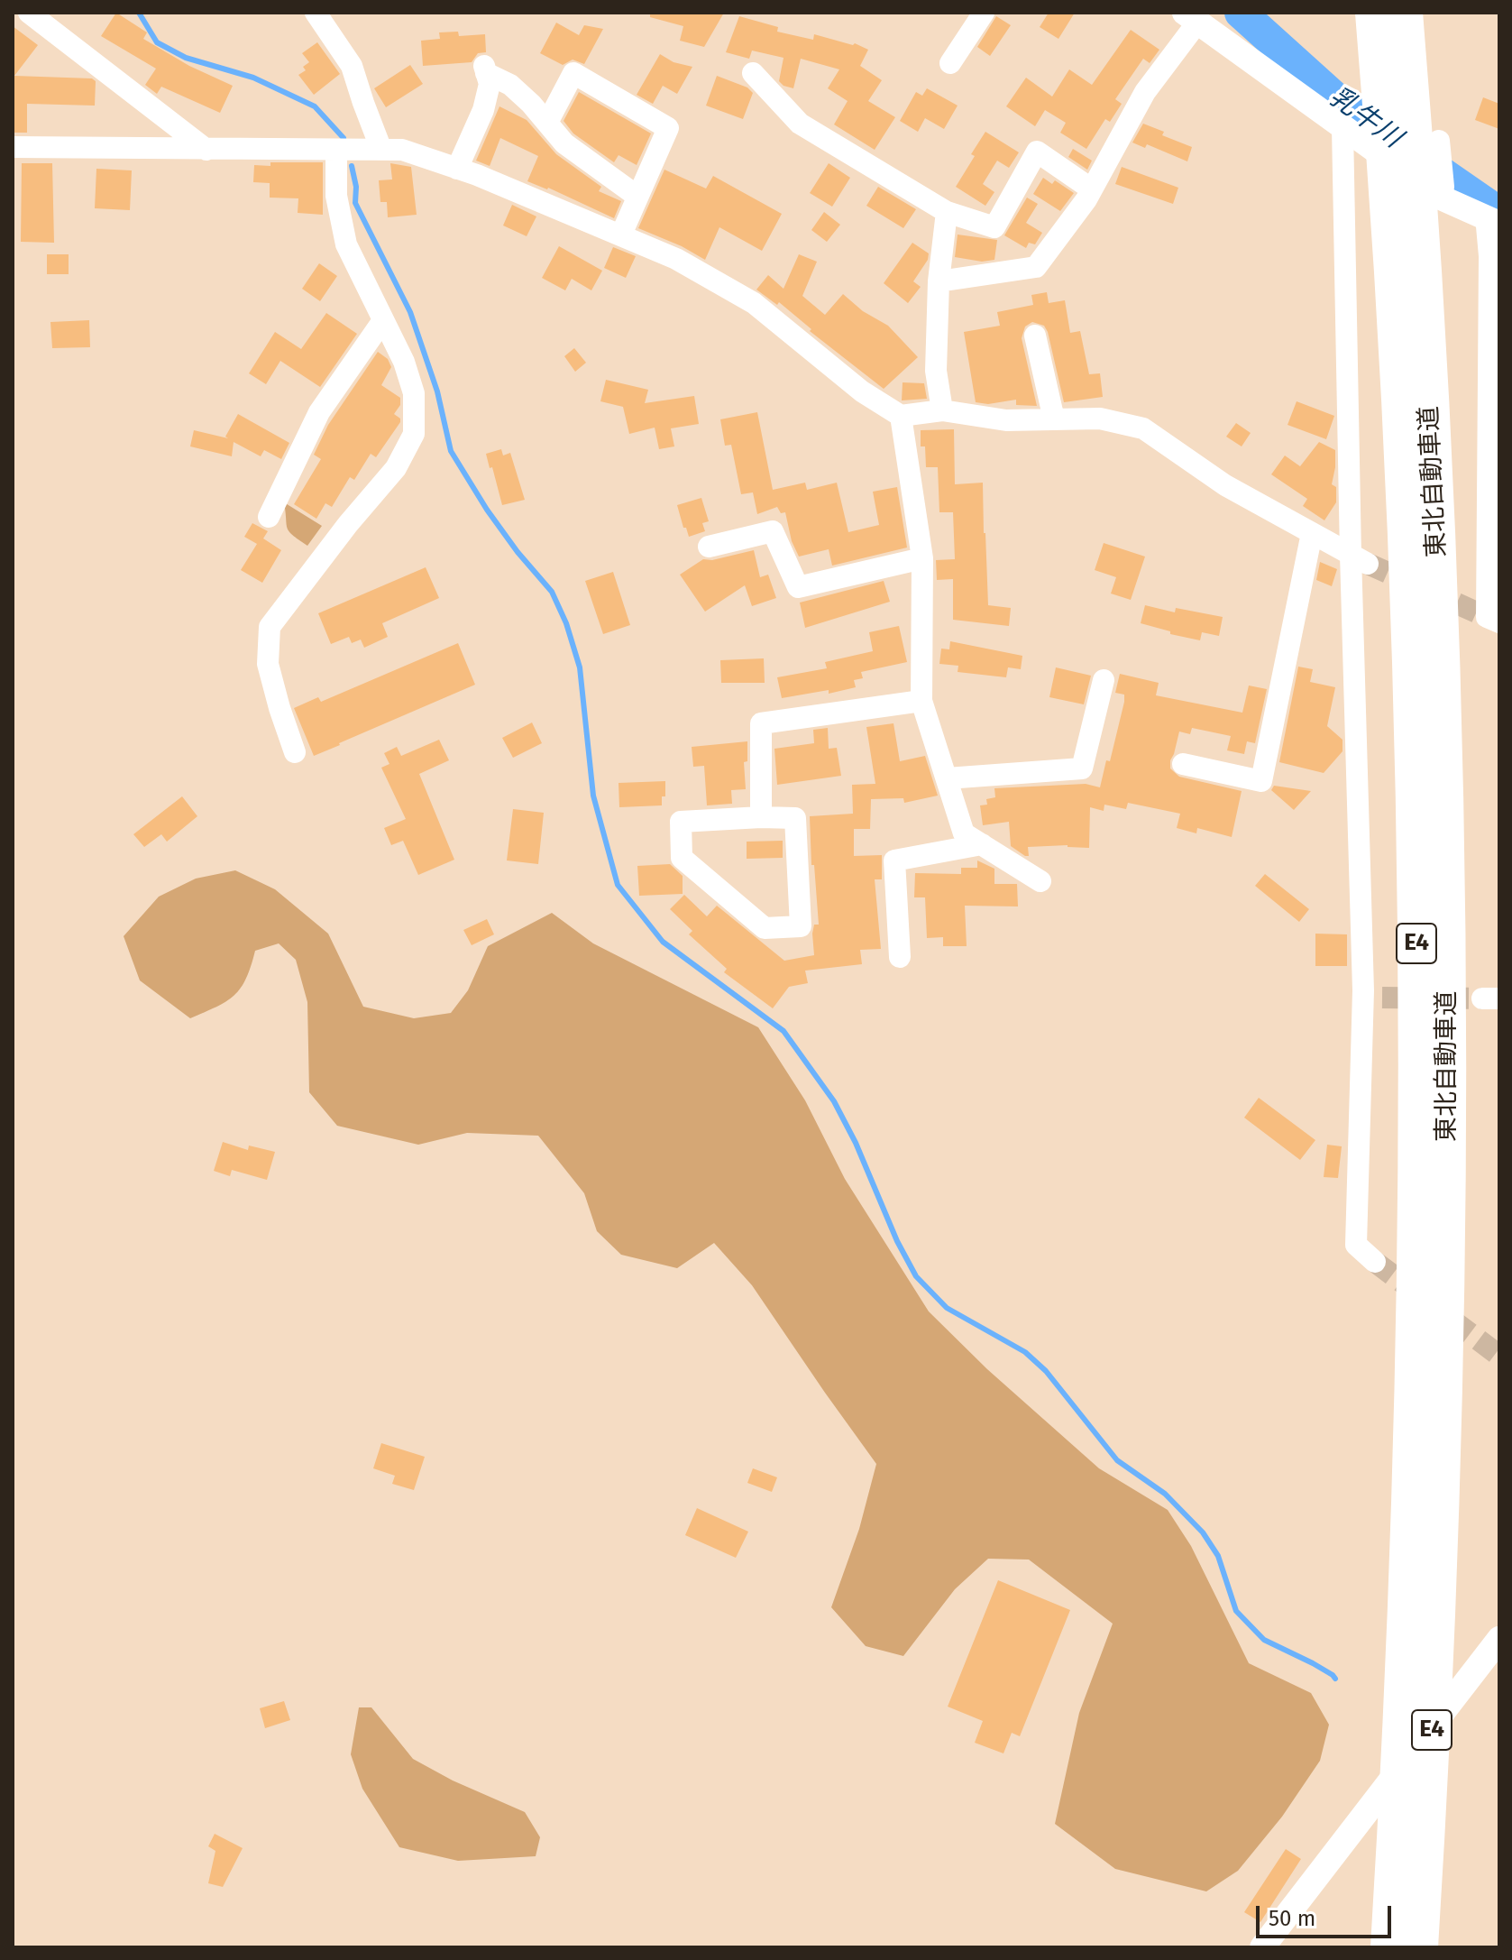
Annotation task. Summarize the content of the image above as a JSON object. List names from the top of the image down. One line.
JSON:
{"streets":{"highway":["東北自動車道","E4"]},"water":["乳牛川"],"scale_bar":"50 m"}
